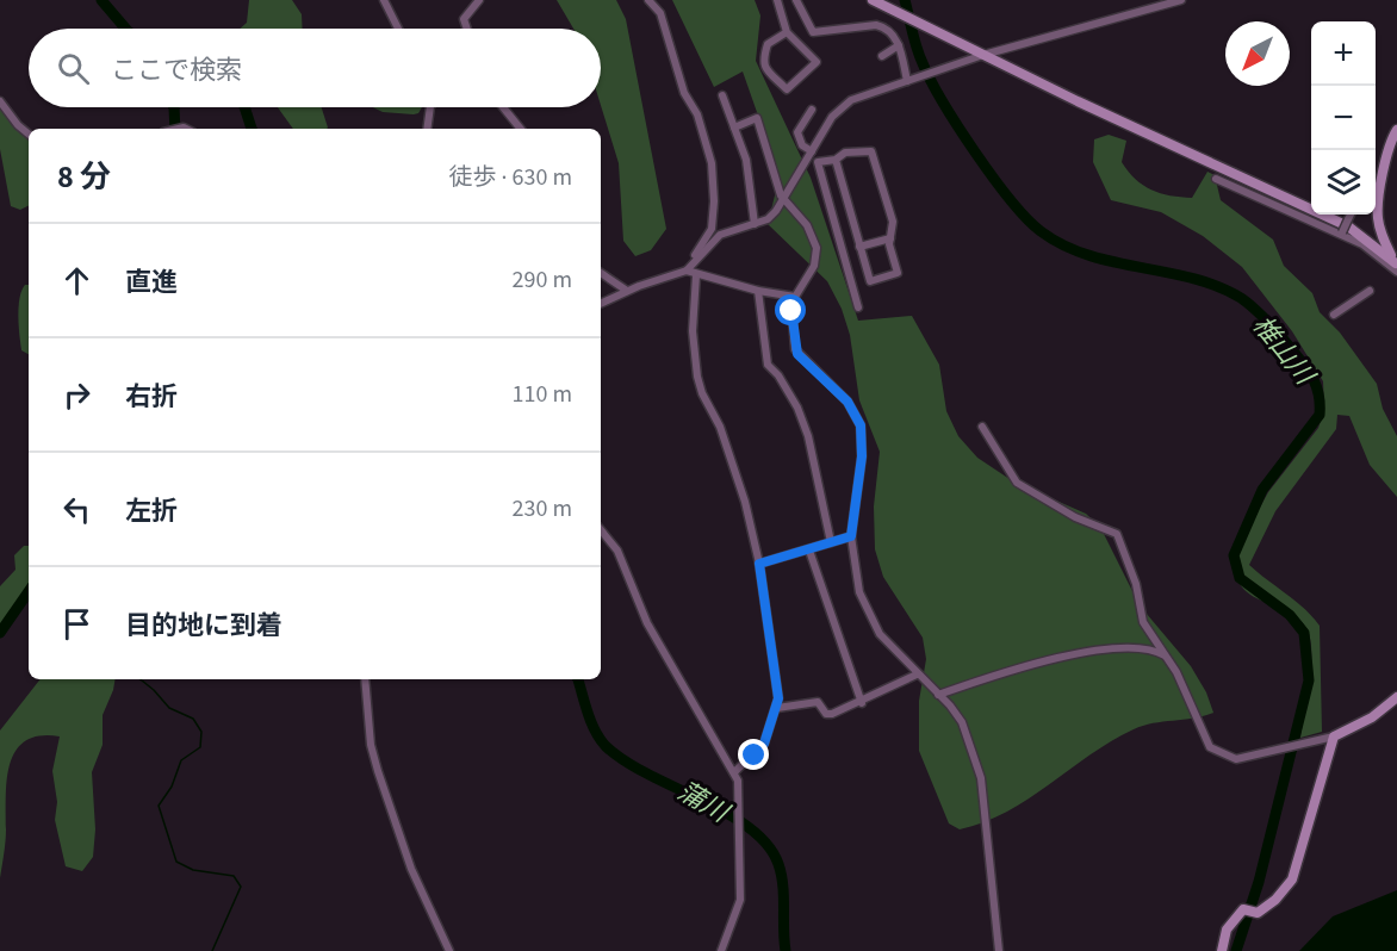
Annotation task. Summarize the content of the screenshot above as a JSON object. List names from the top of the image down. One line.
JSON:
{"water":["椎山川","蒲川"],"north":"bottom left","page":{"map_buttons":["+","−"],"search":"ここで検索","heading":["8 分","徒歩 · 630 m"],"list":[["直進","290 m"],["右折","110 m"],["左折","230 m"],"目的地に到着"]}}
